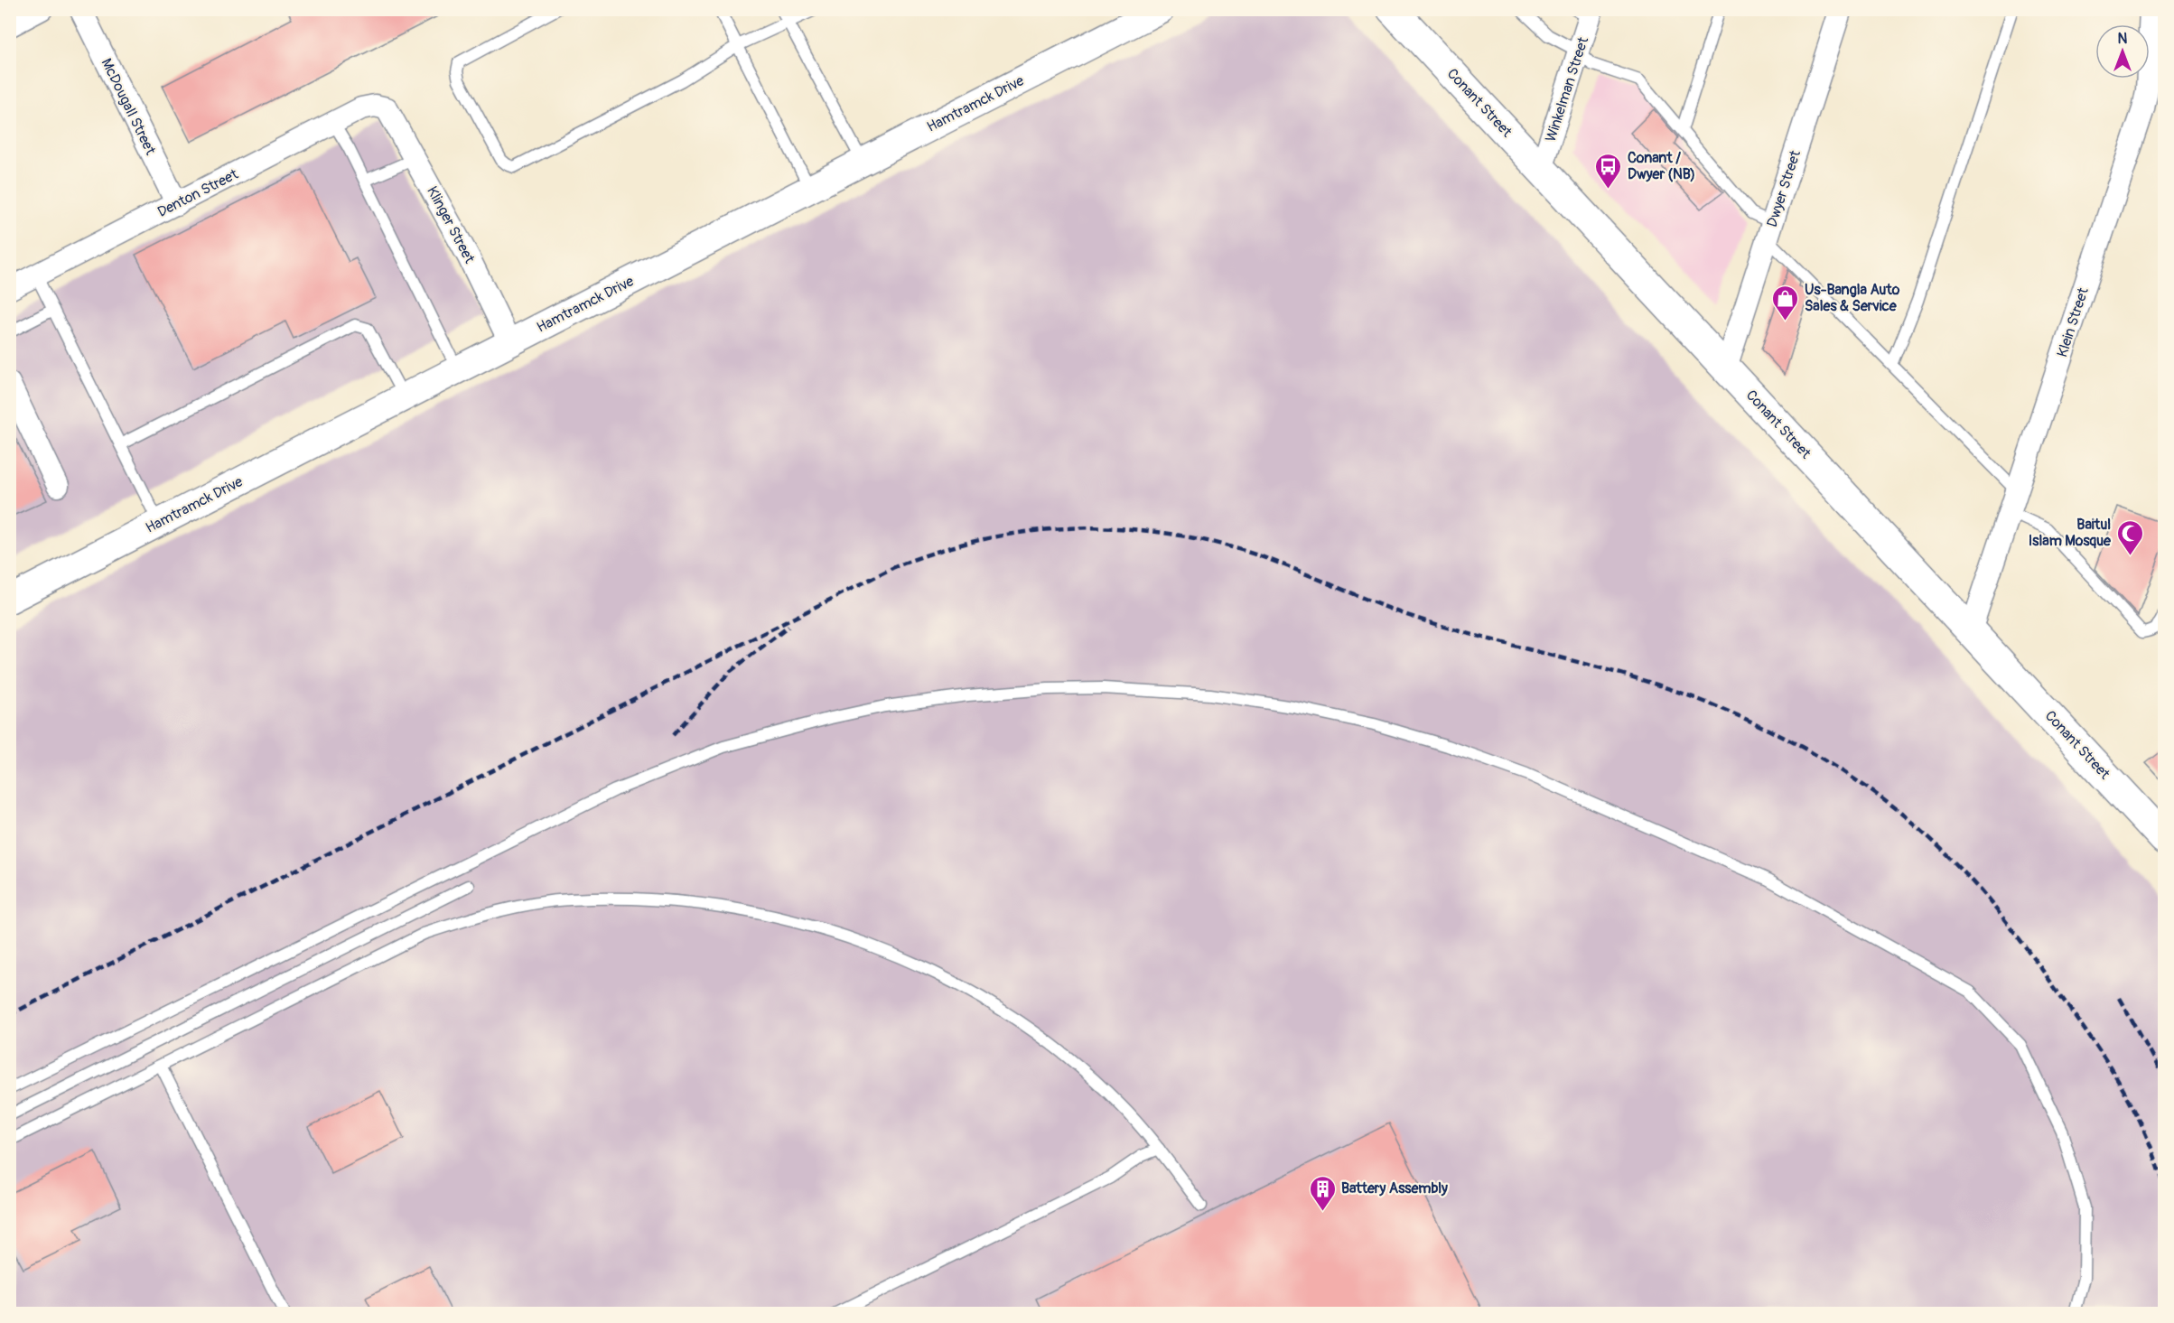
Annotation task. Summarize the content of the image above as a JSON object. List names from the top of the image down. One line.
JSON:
{"streets":{"main road":["Conant Street"],"street":["Winkelman Street","Hamtramck Drive","McDougall Street","Dwyer Street","Denton Street","Klinger Street","Klein Street"]},"crossings":[["Winkelman Street","Conant Street"],["Conant Street","Dwyer Street"],["Conant Street","Klein Street"],["Hamtramck Drive","Klinger Street"],["McDougall Street","Denton Street"],["Denton Street","Klinger Street"]],"places":{"bus stop":["Conant / Dwyer (NB)"],"shop":["Us-Bangla Auto Sales & Service"],"mosque":["Baitul Islam Mosque"],"building":["Battery Assembly"]},"north":"top"}
